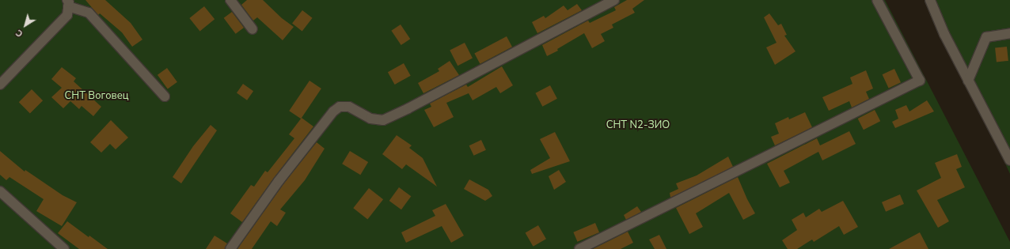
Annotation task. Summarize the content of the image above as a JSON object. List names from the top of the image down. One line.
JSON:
{"parks":["СНТ Воговец","СНТ N2-ЗИО"],"north":"bottom left"}
